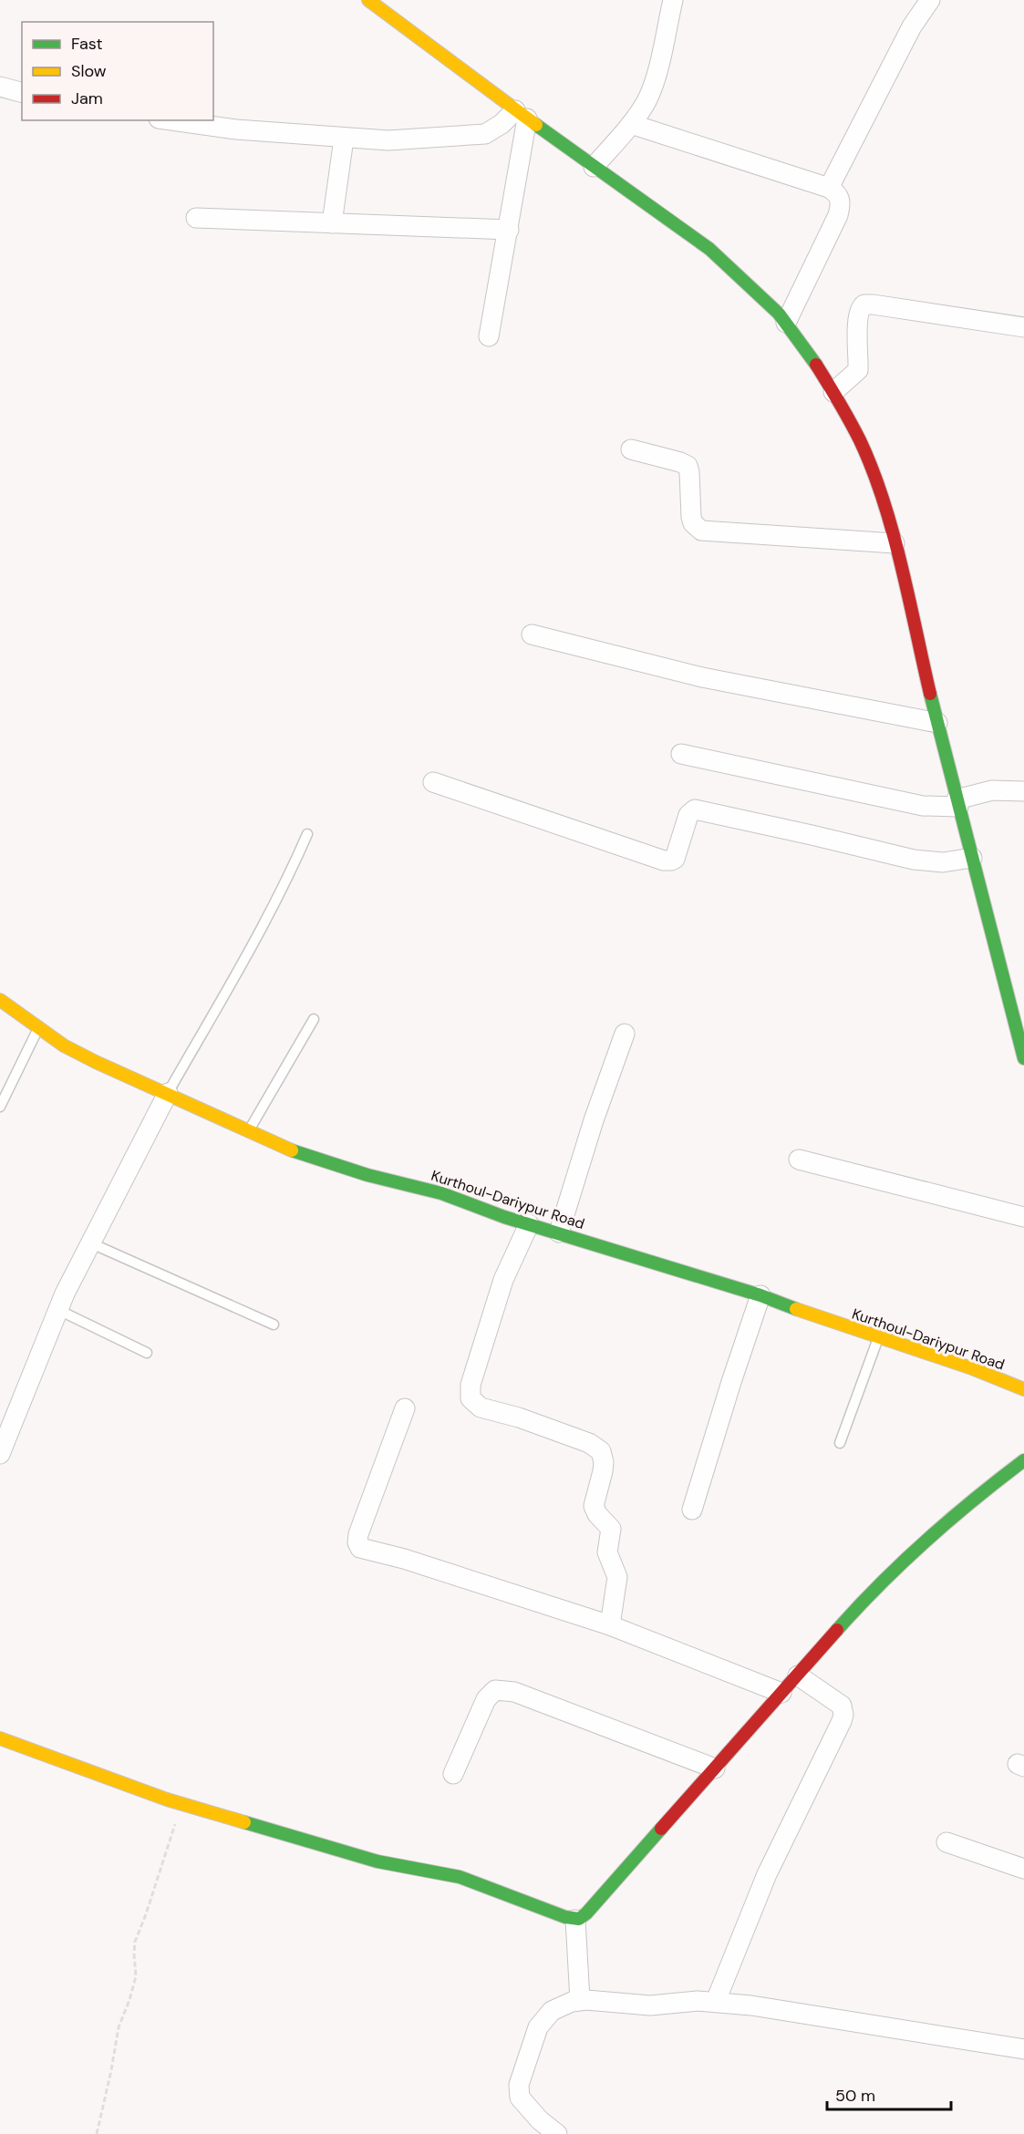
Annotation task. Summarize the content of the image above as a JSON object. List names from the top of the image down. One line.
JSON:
{"streets":{"street":["Kurthoul-Dariypur Road"]},"legend":["Fast","Slow","Jam"],"scale_bar":"50 m"}
